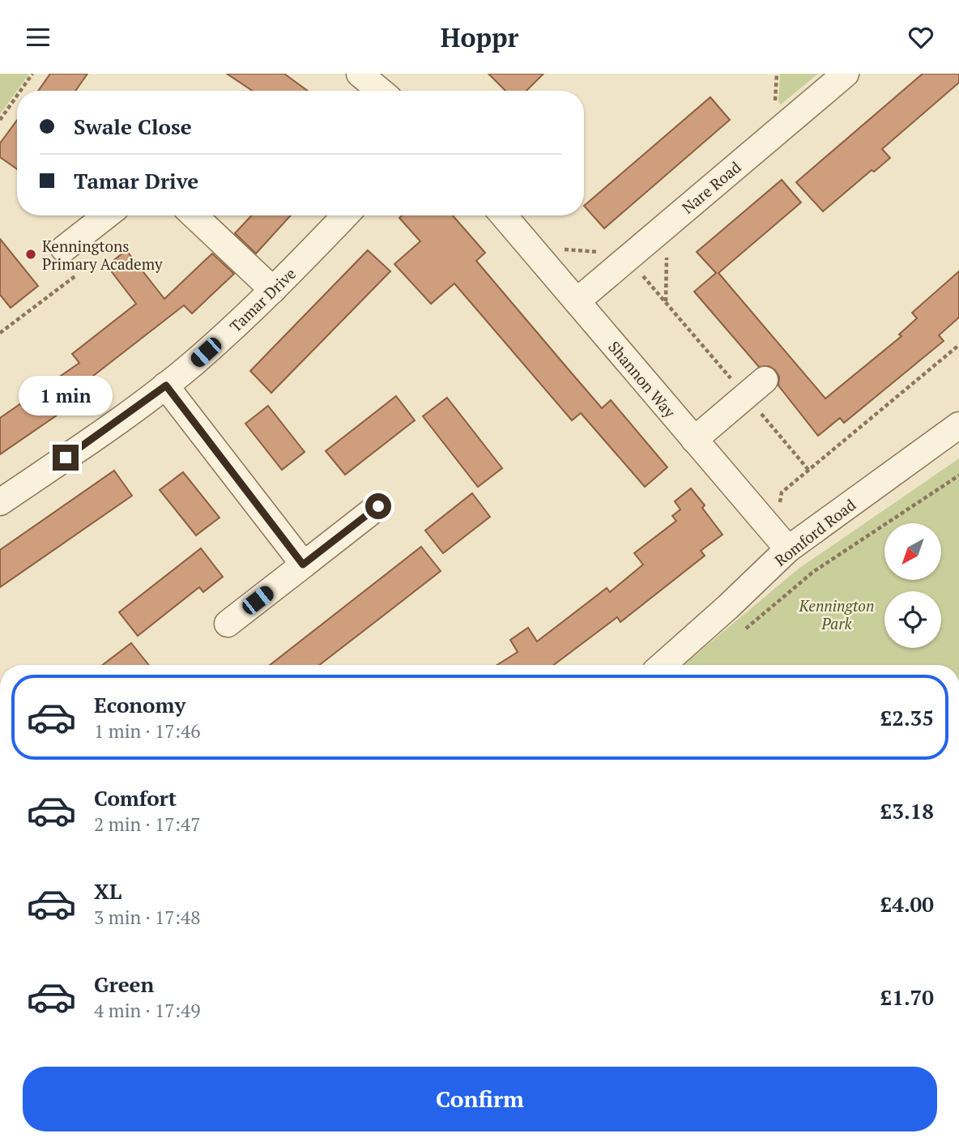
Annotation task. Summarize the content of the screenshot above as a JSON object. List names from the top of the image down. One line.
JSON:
{"streets":{"street":["Nare Road","Tamar Drive","Shannon Way","Romford Road"]},"crossings":[["Nare Road","Shannon Way"],["Shannon Way","Romford Road"]],"parks":["Kennington Park"],"places":["Kenningtons Primary Academy"],"north":"bottom left","page":{"header":"Hoppr","banner":["Swale Close","Tamar Drive"],"bubble":"1 min","list":[{"name":"Economy","note":"1 min · 17:46","value":"£2.35"},{"name":"Comfort","note":"2 min · 17:47","value":"£3.18"},{"name":"XL","note":"3 min · 17:48","value":"£4.00"},{"name":"Green","note":"4 min · 17:49","value":"£1.70"}],"buttons":"Confirm"}}
